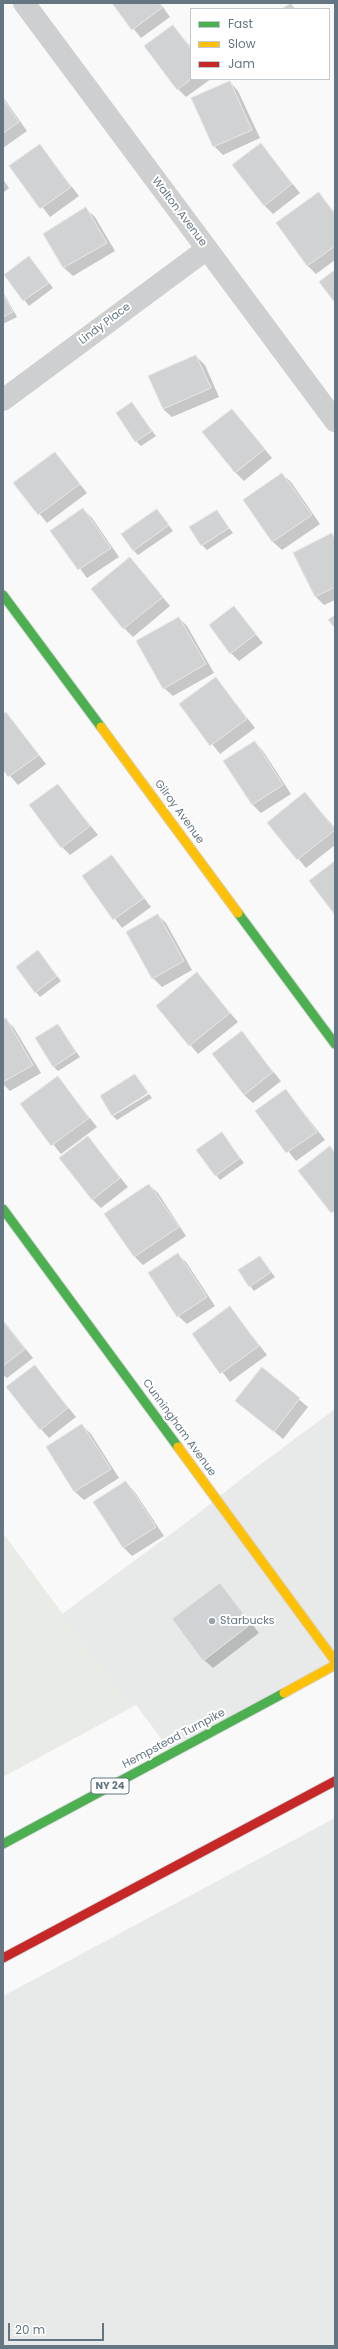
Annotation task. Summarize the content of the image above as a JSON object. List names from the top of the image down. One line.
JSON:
{"streets":{"street":["Walton Avenue","Lindy Place","Gilroy Avenue","Cunningham Avenue","Hempstead Turnpike","NY 24"]},"crossings":[["Walton Avenue","Lindy Place"]],"places":["Starbucks"],"legend":["Fast","Slow","Jam"],"scale_bar":"20 m"}
